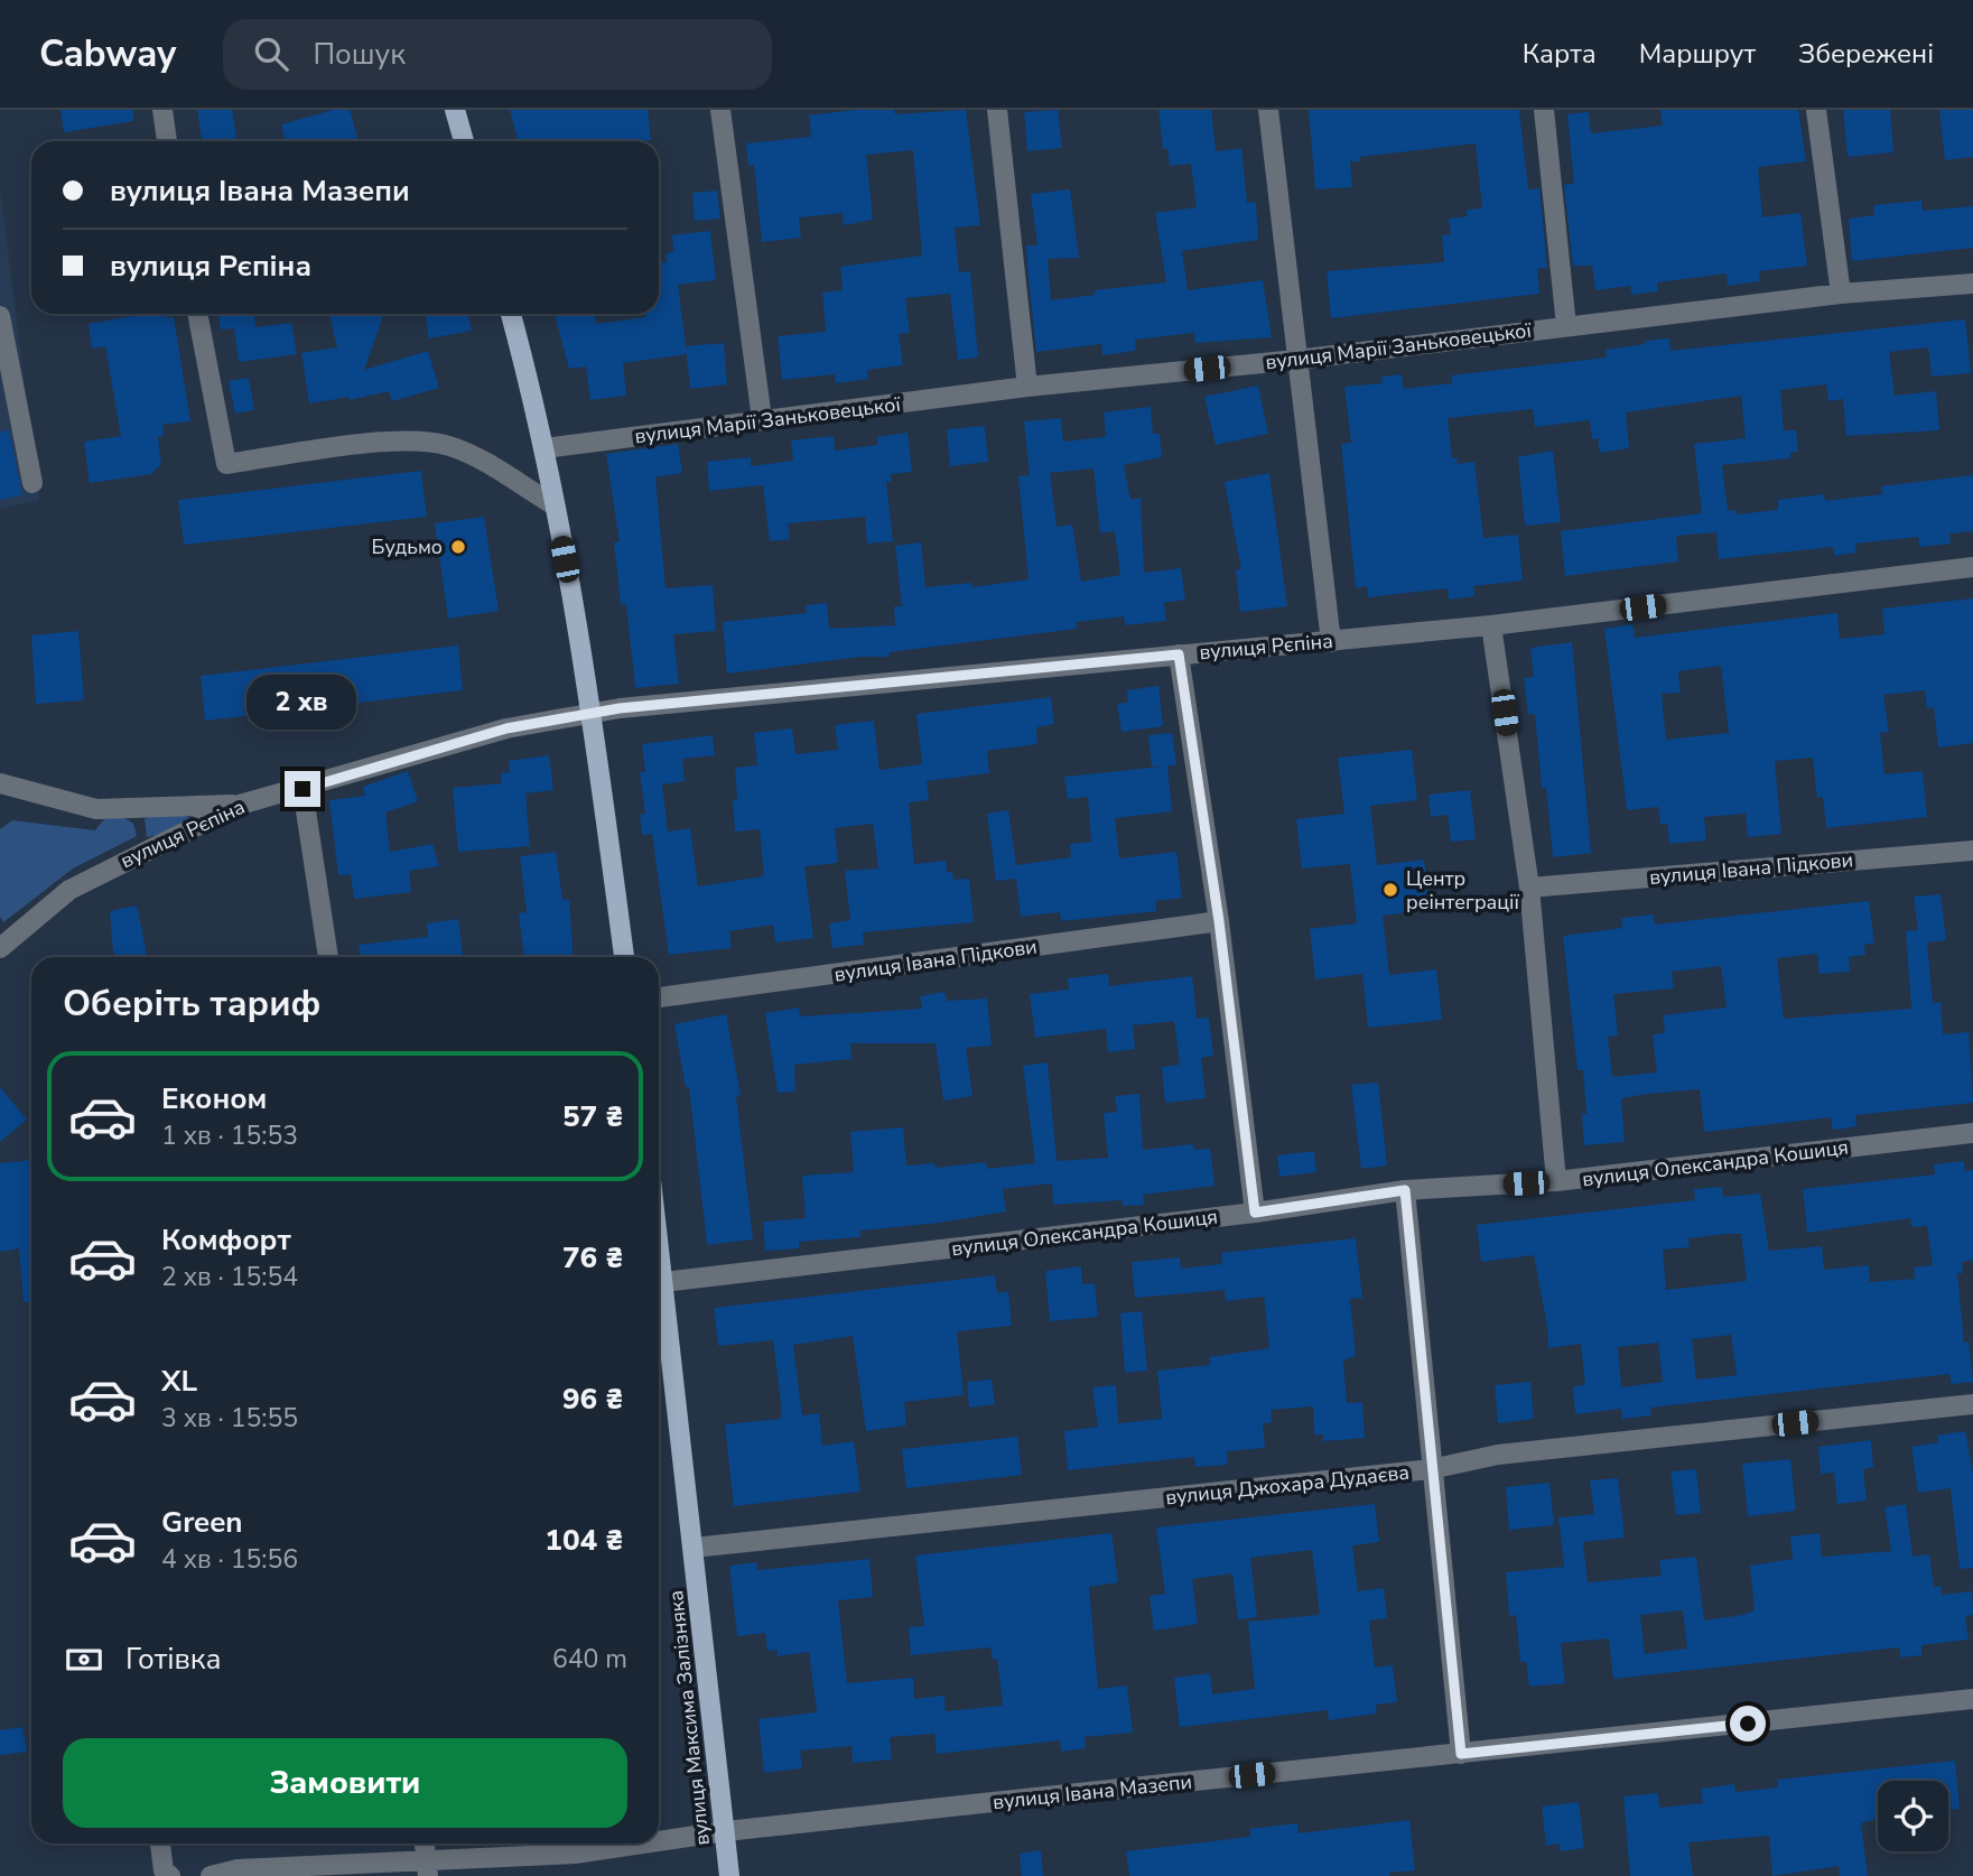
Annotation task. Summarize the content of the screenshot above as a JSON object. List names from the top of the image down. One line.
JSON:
{"streets":{"main road":["вулиця Максима Залізняка"],"street":["вулиця Марії Заньковецької","вулиця Рєпіна","вулиця Івана Підкови","вулиця Олександра Кошиця","вулиця Джохара Дудаєва","вулиця Івана Мазепи"]},"crossings":[["вулиця Олександра Кошиця","вулиця Максима Залізняка"],["вулиця Джохара Дудаєва","вулиця Максима Залізняка"],["вулиця Максима Залізняка","вулиця Івана Мазепи"]],"places":["Будьмо","Центр реінтеграції"],"page":{"header":"Cabway","search":"Пошук","nav":["Карта","Маршрут","Збережені"],"banner":["вулиця Івана Мазепи","вулиця Рєпіна"],"bubble":"2 хв","heading":"Оберіть тариф","list":[{"name":"Економ","note":"1 хв · 15:53","value":"57 ₴"},{"name":"Комфорт","note":"2 хв · 15:54","value":"76 ₴"},{"name":"XL","note":"3 хв · 15:55","value":"96 ₴"},{"name":"Green","note":"4 хв · 15:56","value":"104 ₴"}],"pay":["Готівка","640 m"],"buttons":"Замовити"}}
